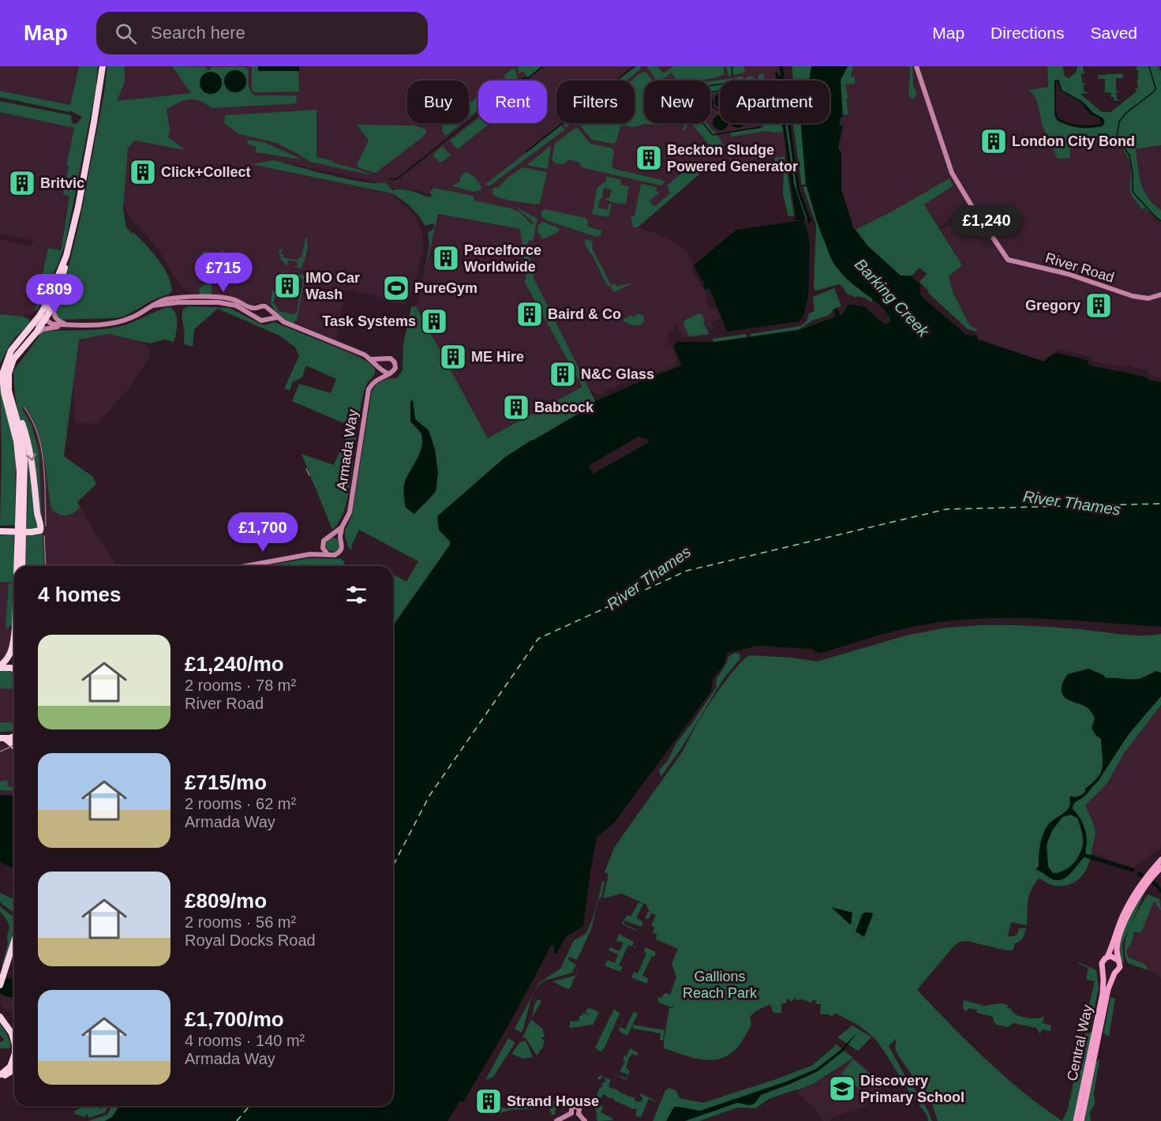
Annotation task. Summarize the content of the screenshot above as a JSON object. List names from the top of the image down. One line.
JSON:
{"streets":{"main road":["Central Way"],"street":["River Road","Armada Way"]},"water":["Barking Creek","River Thames"],"parks":["Gallions Reach Park"],"places":{"building":["London City Bond","Beckton Sludge Powered Generator","Click+Collect","Britvic","Parcelforce Worldwide","IMO Car Wash","Gregory","Baird & Co","Task Systems","ME Hire","N&C Glass","Babcock","Strand House"],"sports":["PureGym"],"school or university":["Discovery Primary School"]},"page":{"header":"Map","search":"Search here","nav":["Map","Directions","Saved"],"chip":["Buy","Rent","Filters","New","Apartment"],"price":["£1,240","£715","£809","£1,700"],"heading":"4 homes","list":[{"name":"£1,240/mo","note":"2 rooms · 78 m² · River Road"},{"name":"£715/mo","note":"2 rooms · 62 m² · Armada Way"},{"name":"£809/mo","note":"2 rooms · 56 m² · Royal Docks Road"},{"name":"£1,700/mo","note":"4 rooms · 140 m² · Armada Way"}]}}
